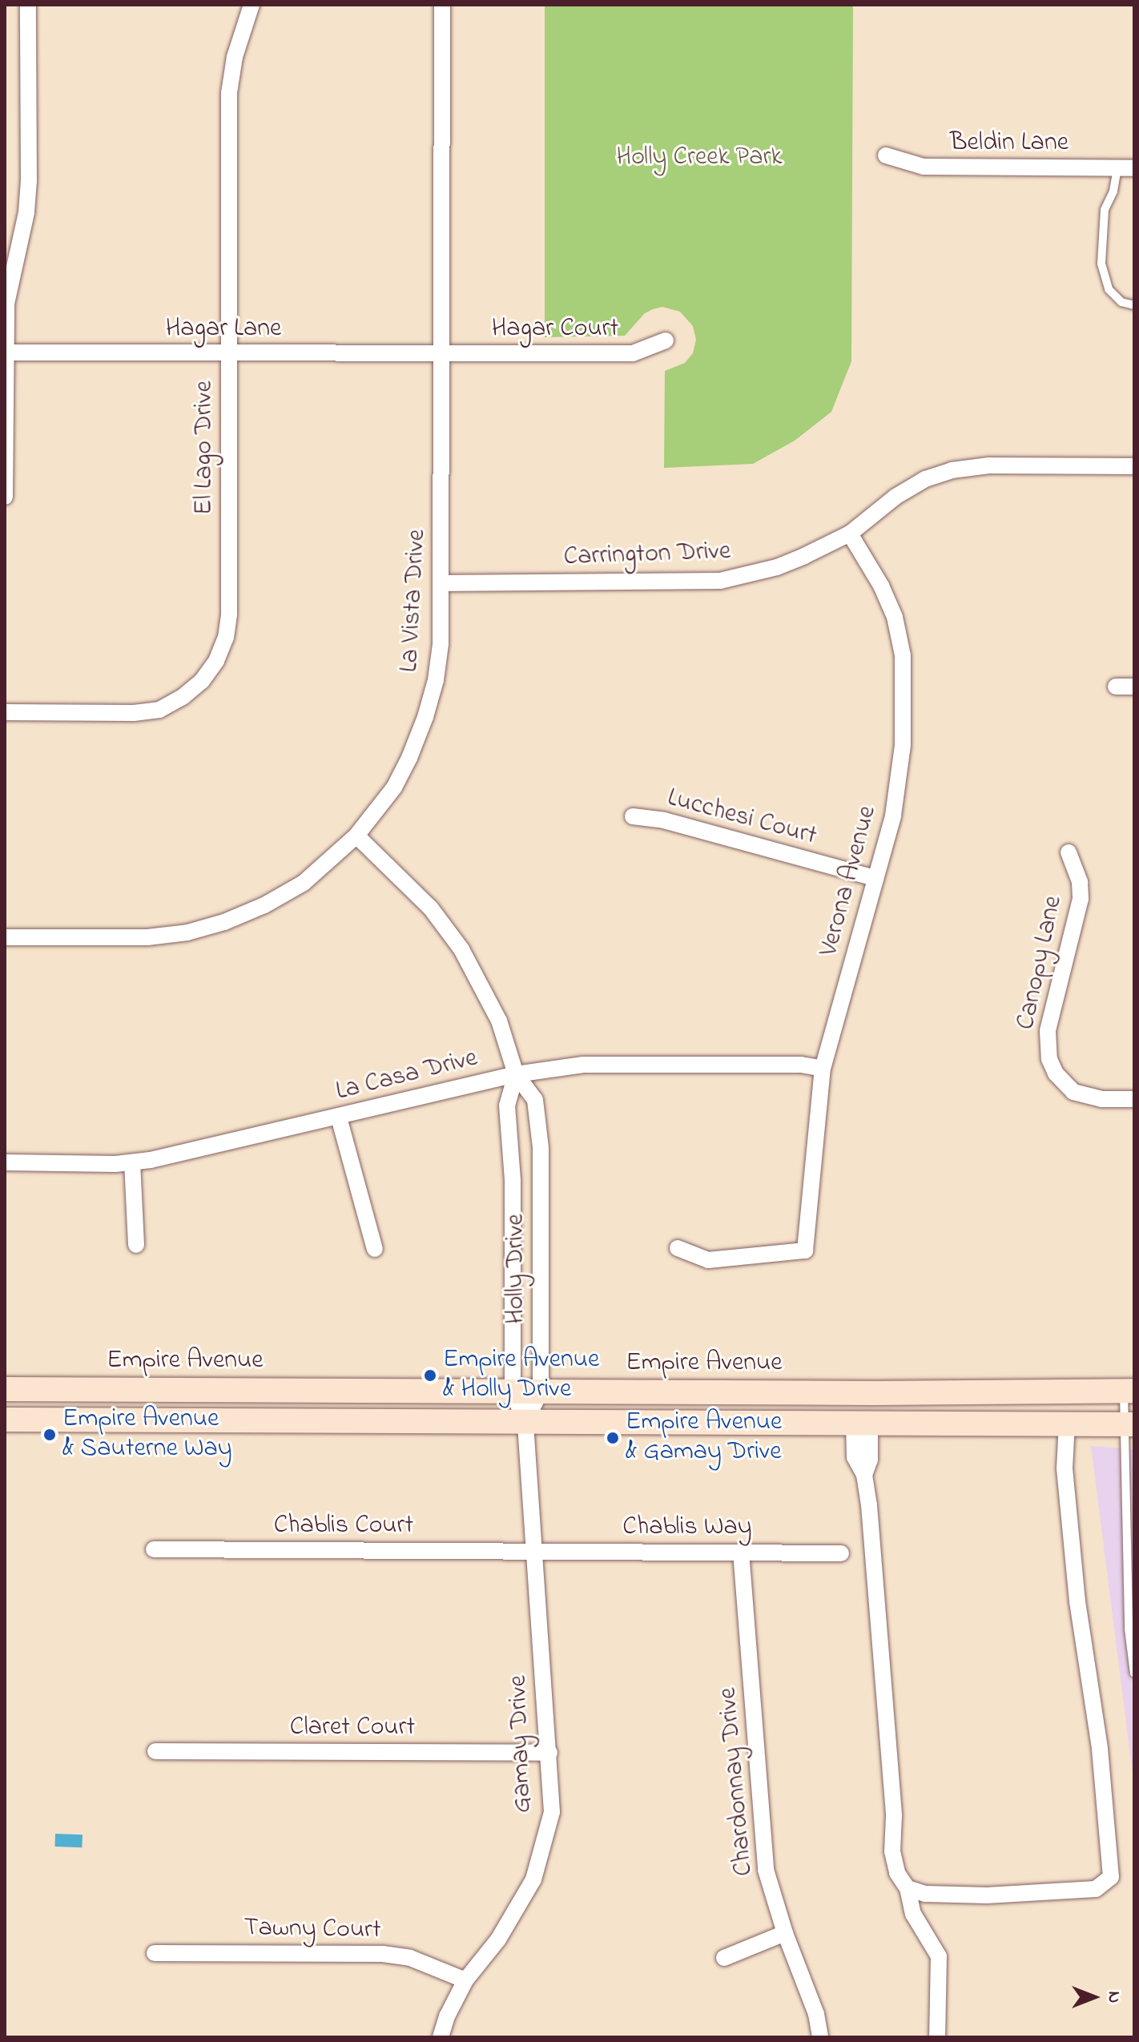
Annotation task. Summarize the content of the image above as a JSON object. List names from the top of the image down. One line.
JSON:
{"streets":{"main road":["Empire Avenue"],"street":["Beldin Lane","Hagar Lane","Hagar Court","El Lago Drive","Carrington Drive","La Vista Drive","Lucchesi Court","Verona Avenue","Canopy Lane","La Casa Drive","Holly Drive","Chablis Court","Chablis Way","Claret Court","Gamay Drive","Chardonnay Drive","Tawny Court"]},"crossings":[["Hagar Lane","Hagar Court"],["Hagar Lane","El Lago Drive"],["Hagar Lane","La Vista Drive"],["Hagar Court","La Vista Drive"],["Carrington Drive","La Vista Drive"],["Carrington Drive","Verona Avenue"],["La Vista Drive","Holly Drive"],["Lucchesi Court","Verona Avenue"],["Verona Avenue","La Casa Drive"],["La Casa Drive","Holly Drive"],["Holly Drive","Empire Avenue"],["Holly Drive","Gamay Drive"],["Chablis Court","Chablis Way"],["Chablis Court","Gamay Drive"],["Chablis Way","Gamay Drive"],["Chablis Way","Chardonnay Drive"],["Claret Court","Gamay Drive"],["Gamay Drive","Tawny Court"]],"parks":["Holly Creek Park"],"places":["Empire Avenue & Holly Drive","Empire Avenue & Sauterne Way","Empire Avenue & Gamay Drive"],"north":"right"}
